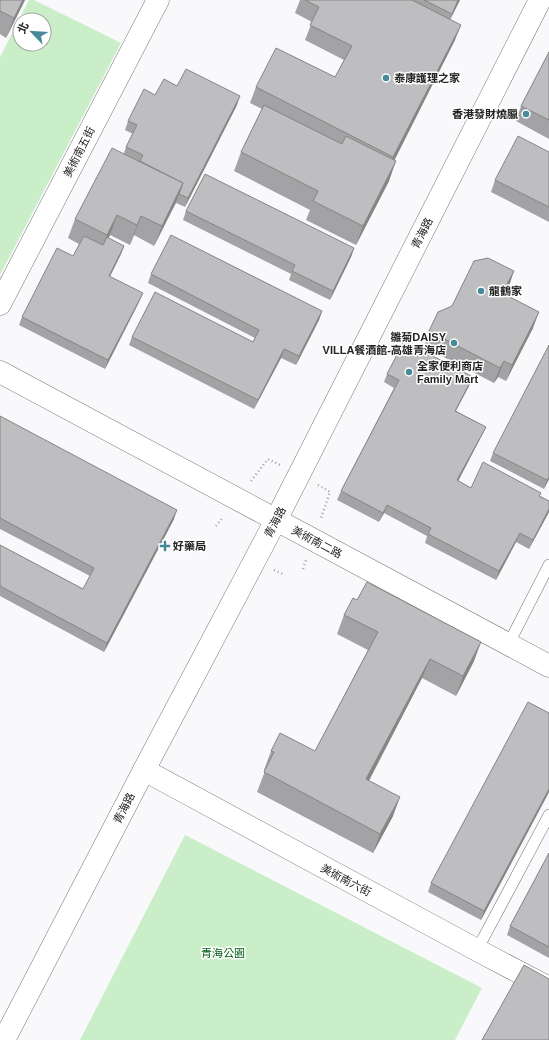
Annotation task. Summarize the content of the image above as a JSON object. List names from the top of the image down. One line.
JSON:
{"streets":{"street":["美術南五街","青海路","美術南二路","美術南六街"]},"crossings":[["青海路","美術南二路"],["青海路","美術南六街"]],"parks":["青海公園"],"places":{"other":["泰康護理之家","香港發財燒臘","龍鶴家","雛菊DAISY VILLA餐酒館-高雄青海店","全家便利商店 Family Mart"],"health":["好藥局"]},"north":"top left"}
